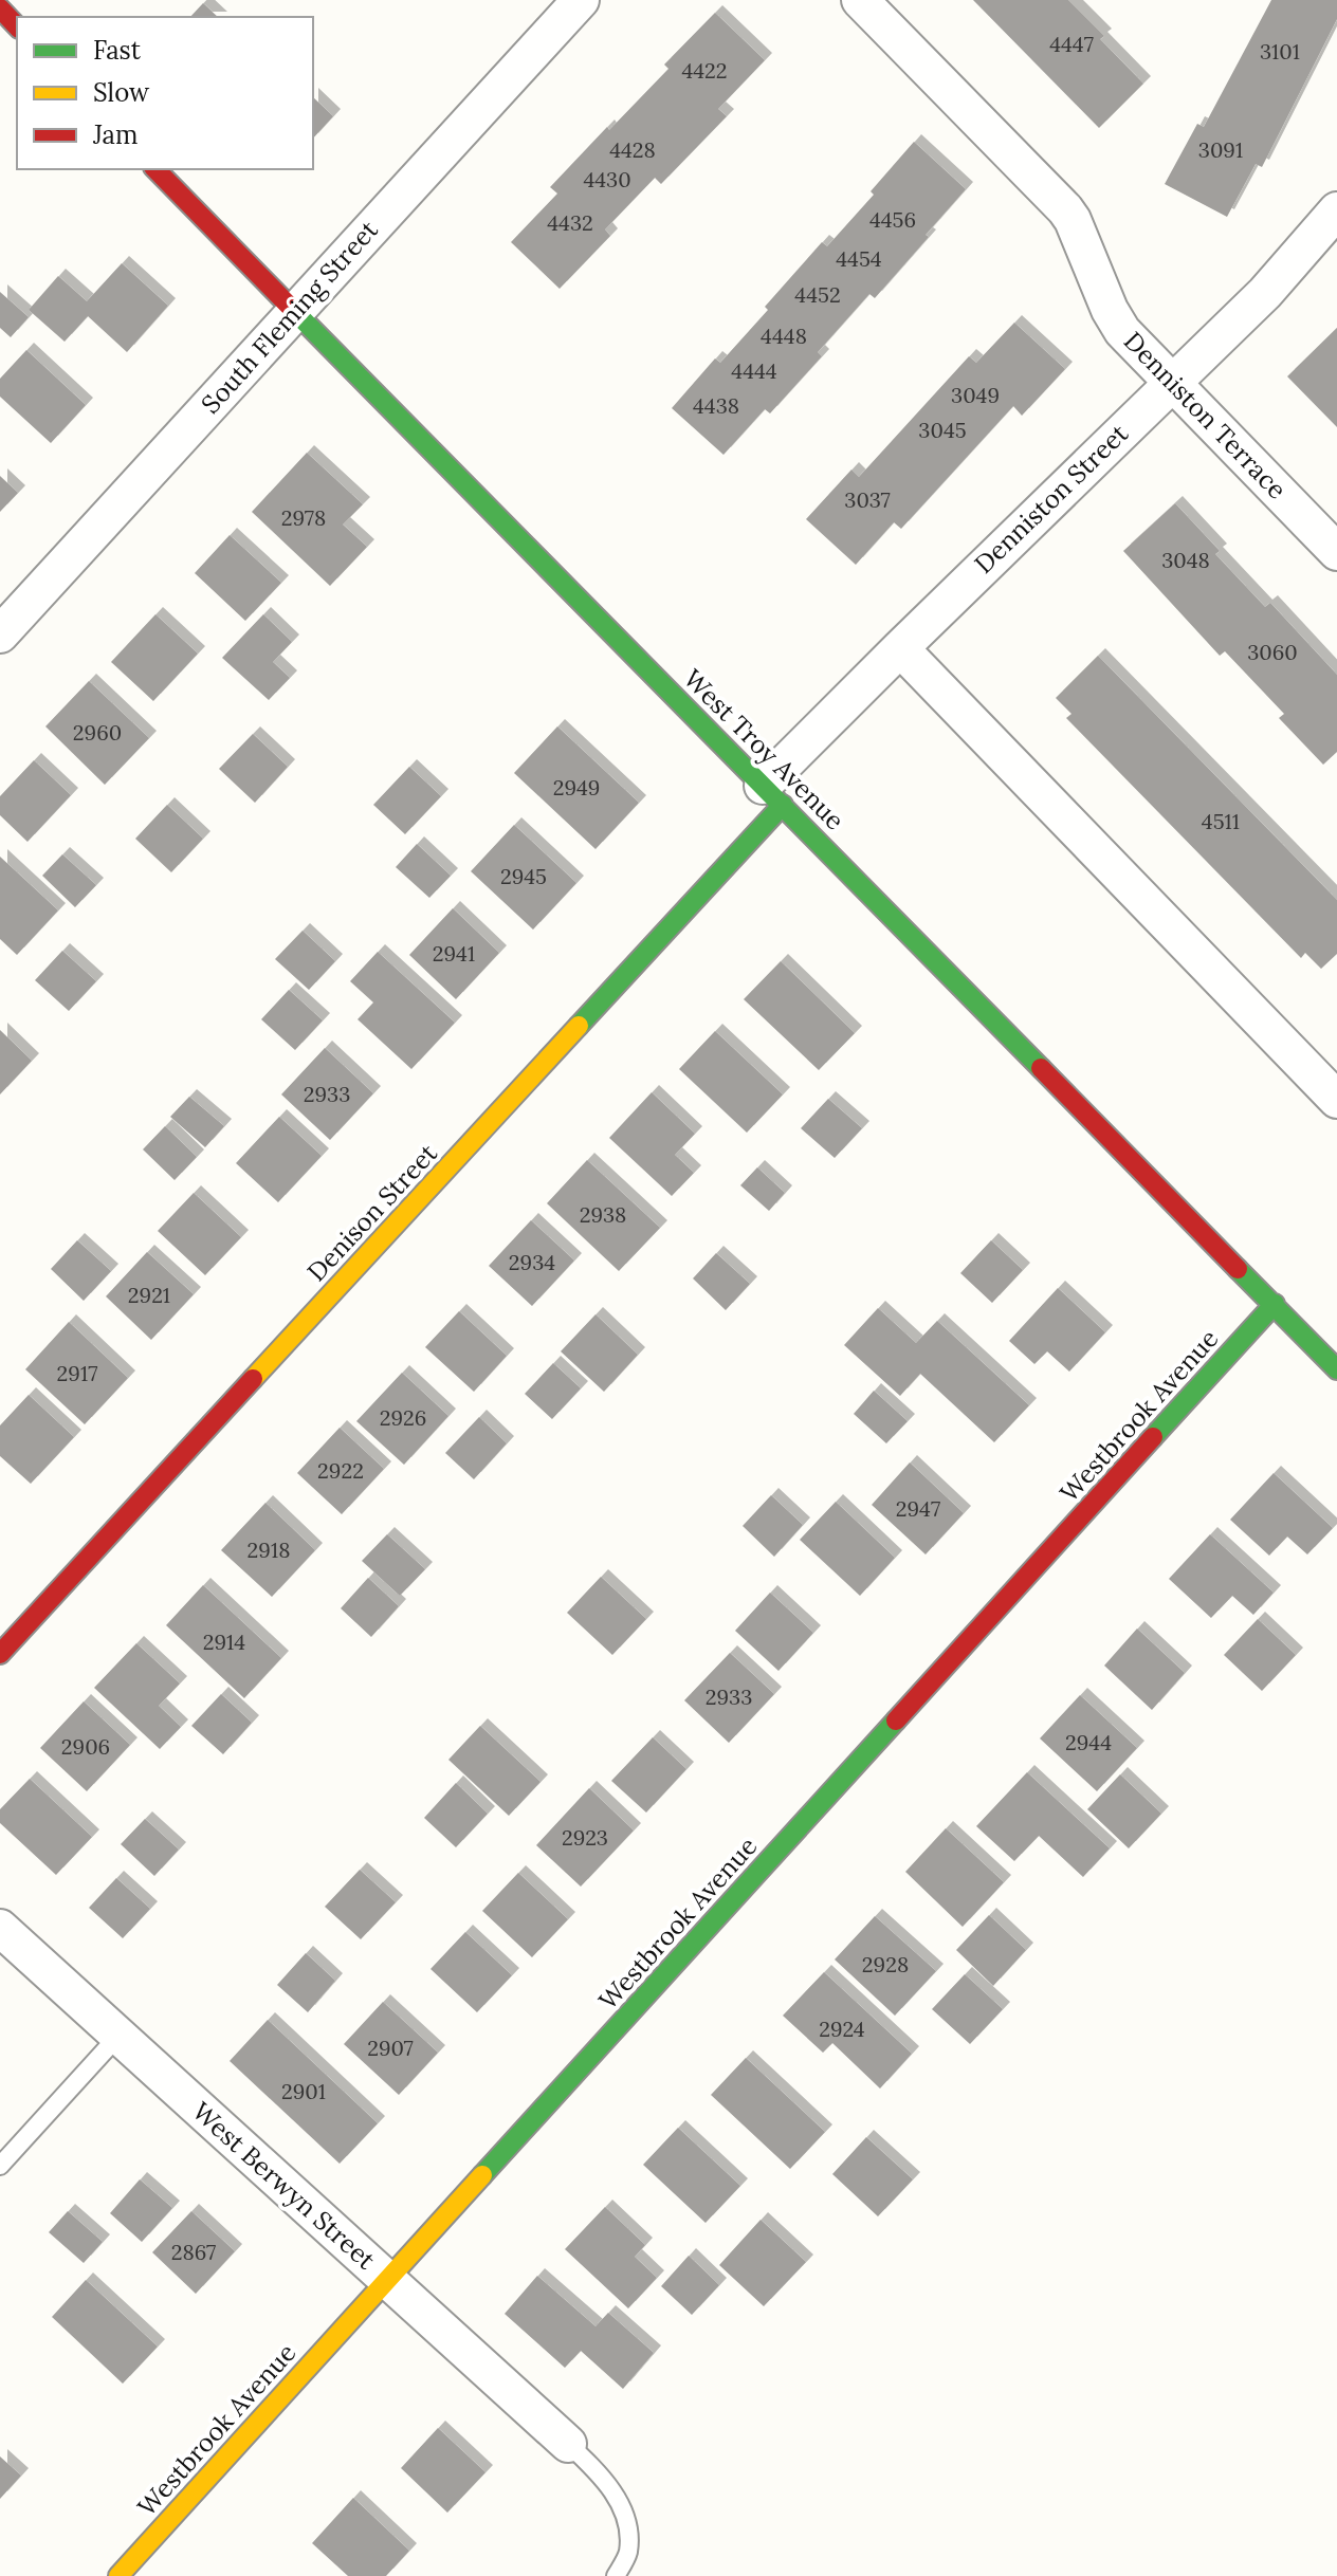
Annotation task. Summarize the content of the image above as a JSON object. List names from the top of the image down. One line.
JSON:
{"streets":{"street":["South Fleming Street","Denniston Terrace","Denniston Street","West Troy Avenue","Denison Street","Westbrook Avenue","West Berwyn Street"]},"crossings":[["South Fleming Street","West Troy Avenue"],["Denniston Terrace","Denniston Street"],["Denniston Street","West Troy Avenue"],["Denniston Street","Denison Street"],["West Troy Avenue","Denison Street"],["West Troy Avenue","Westbrook Avenue"],["Westbrook Avenue","West Berwyn Street"]],"house_numbers":["4447","3101","4422","4428","3091","4430","4456","4432","4454","4452","4448","4444","3049","4438","3045","3037","2978","3048","3060","2960","2949","4511","2945","2941","2933","2938","2934","2921","2917","2926","2922","2947","2918","2914","2933","2944","2906","2923","2928","2924","2907","2901","2867"],"legend":["Fast","Slow","Jam"]}
